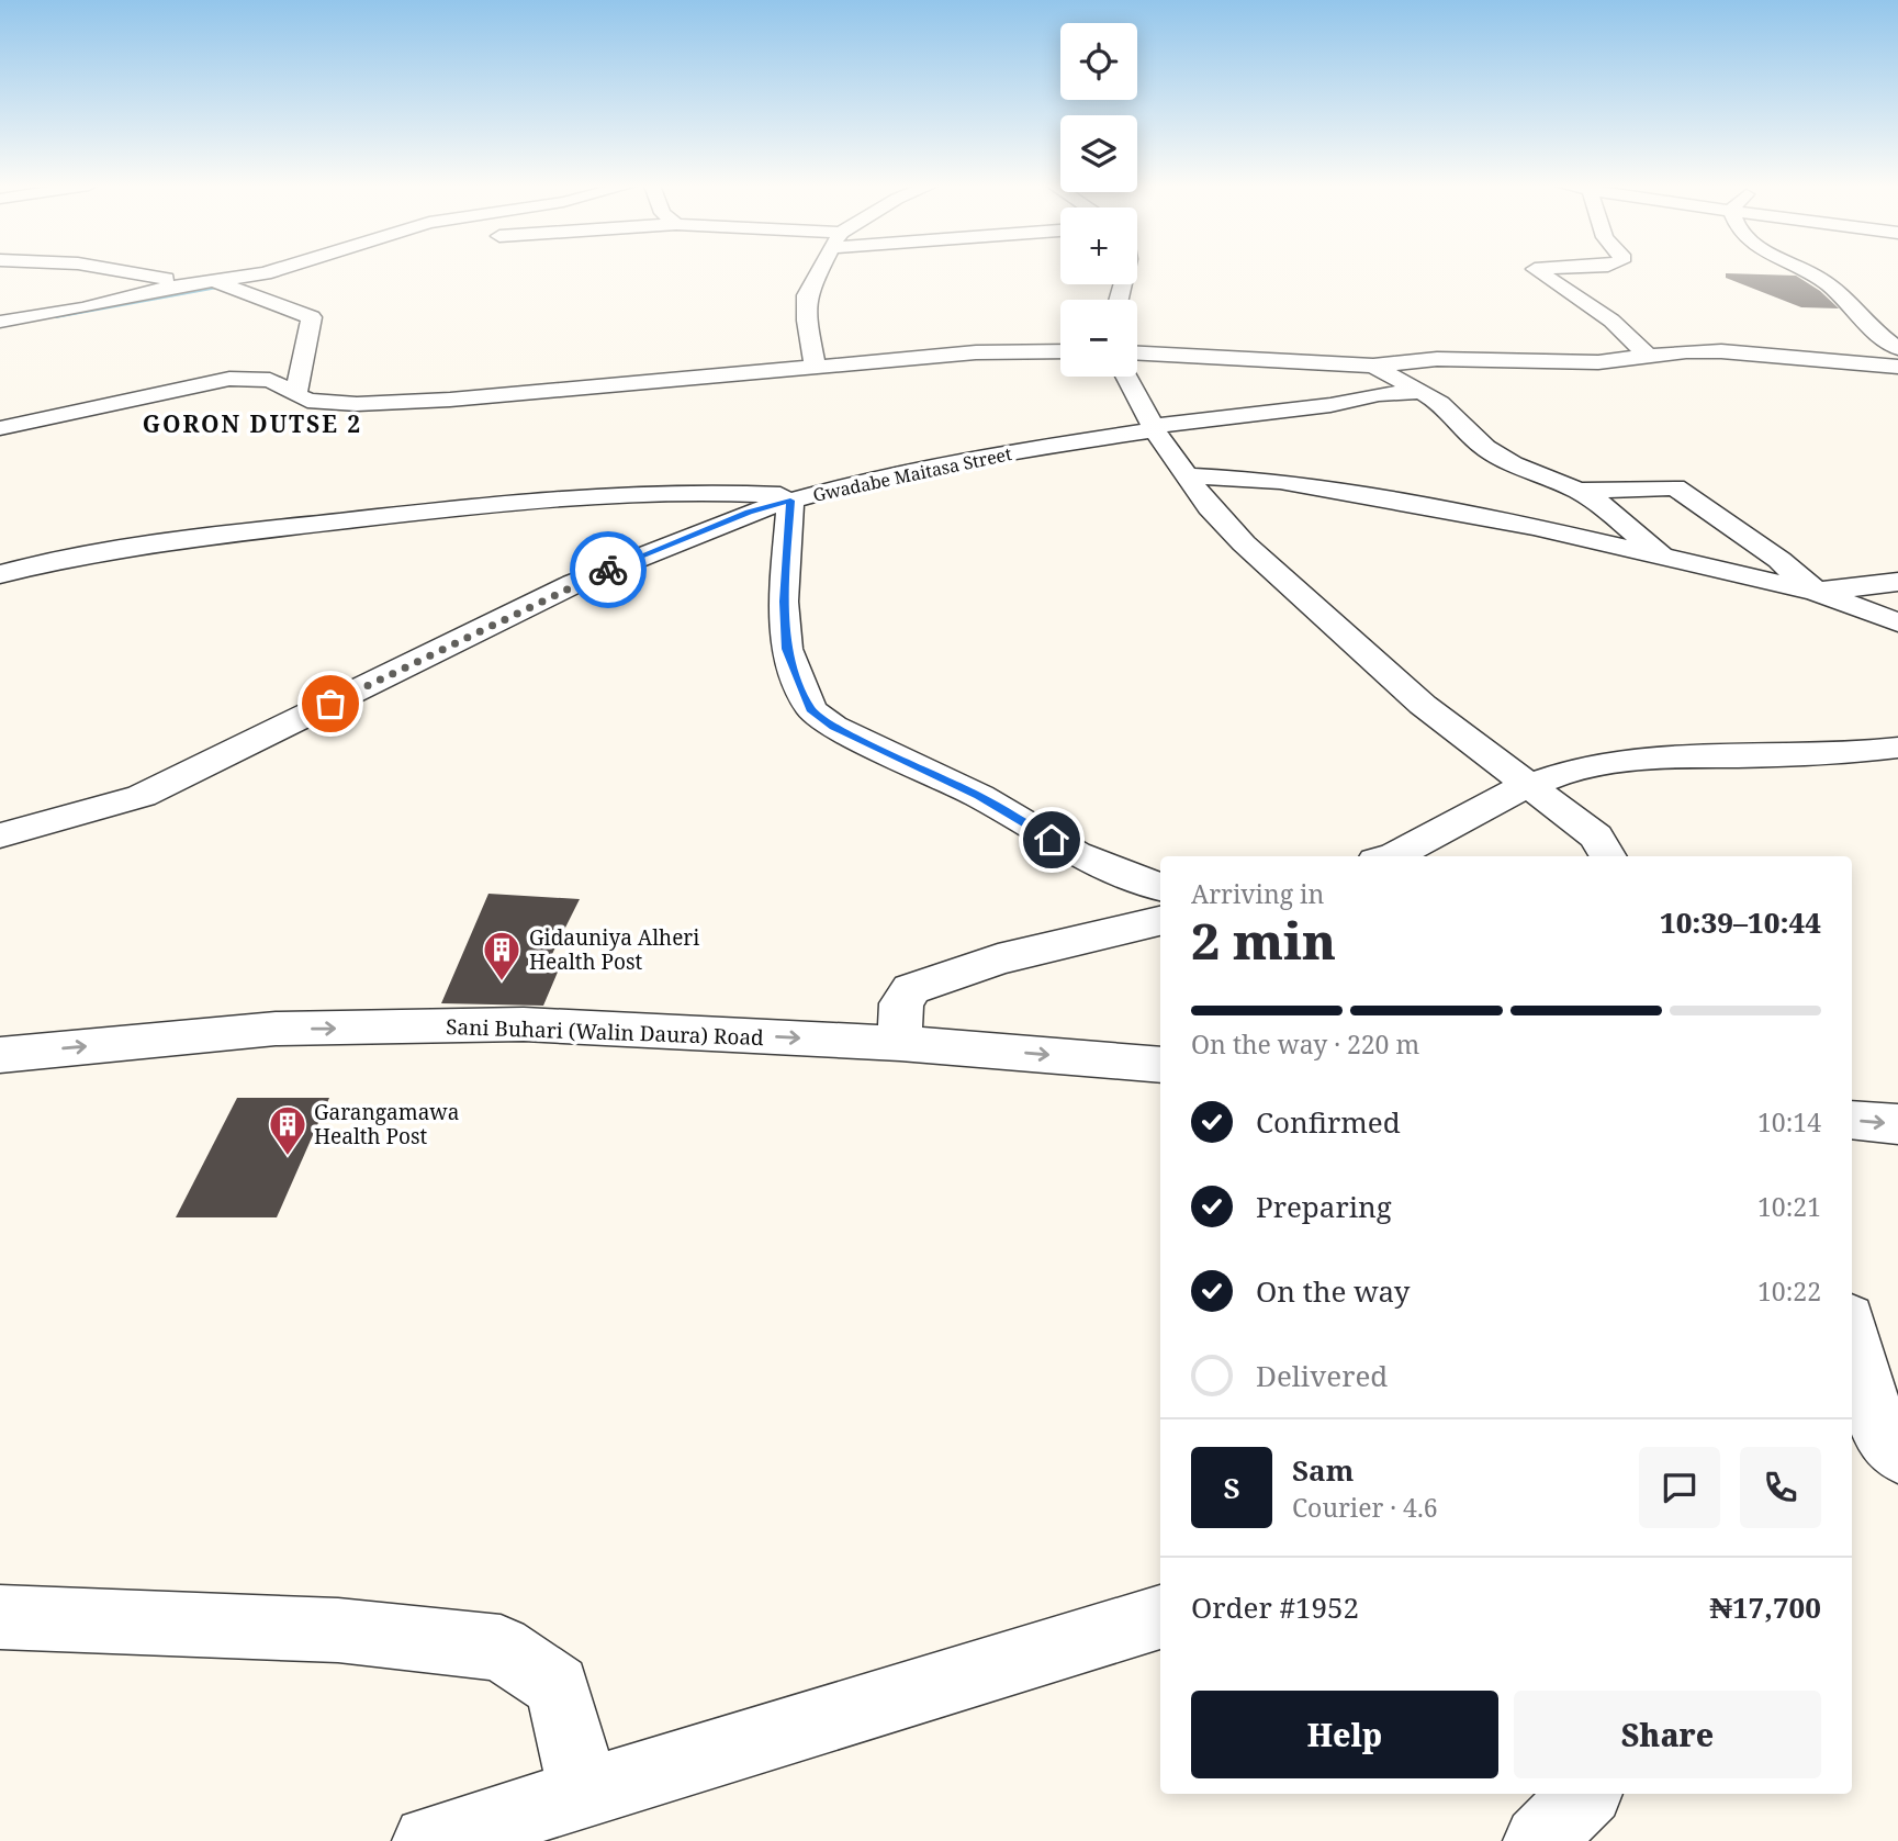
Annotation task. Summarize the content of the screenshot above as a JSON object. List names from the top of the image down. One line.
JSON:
{"streets":{"street":["Gwadabe Maitasa Street","Sani Buhari (Walin Daura) Road"]},"one_way":["Sani Buhari (Walin Daura) Road"],"districts":["GORON DUTSE 2"],"places":{"building":["Gidauniya Alheri Health Post","Garangamawa Health Post"]},"page":{"map_buttons":["+","−"],"heading":["2 min","Arriving in","10:39–10:44"],"panel":["Sam","Courier · 4.6","Order #1952","₦17,700"],"bar":"On the way · 220 m","list":[["Confirmed","10:14"],["Preparing","10:21"],["On the way","10:22"],"Delivered"],"round":"S","buttons":["Help","Share"]}}
